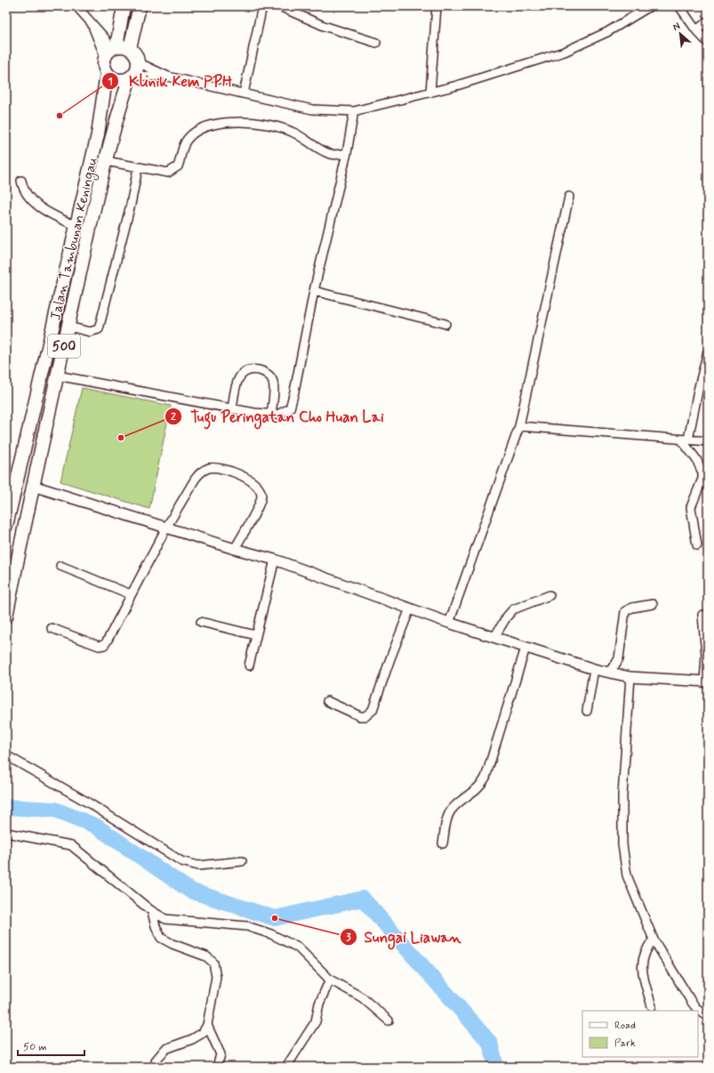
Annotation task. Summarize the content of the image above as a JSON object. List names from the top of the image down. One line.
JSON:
{"streets":{"main road":["Jalan Tambunan Keningau","500"]},"places":["Klinik Kem PPH","Tugu Peringatan Cho Huan Lai","Sungai Liawan"],"legend":["Road","Park"],"scale_bar":"50 m","north":"top left"}
